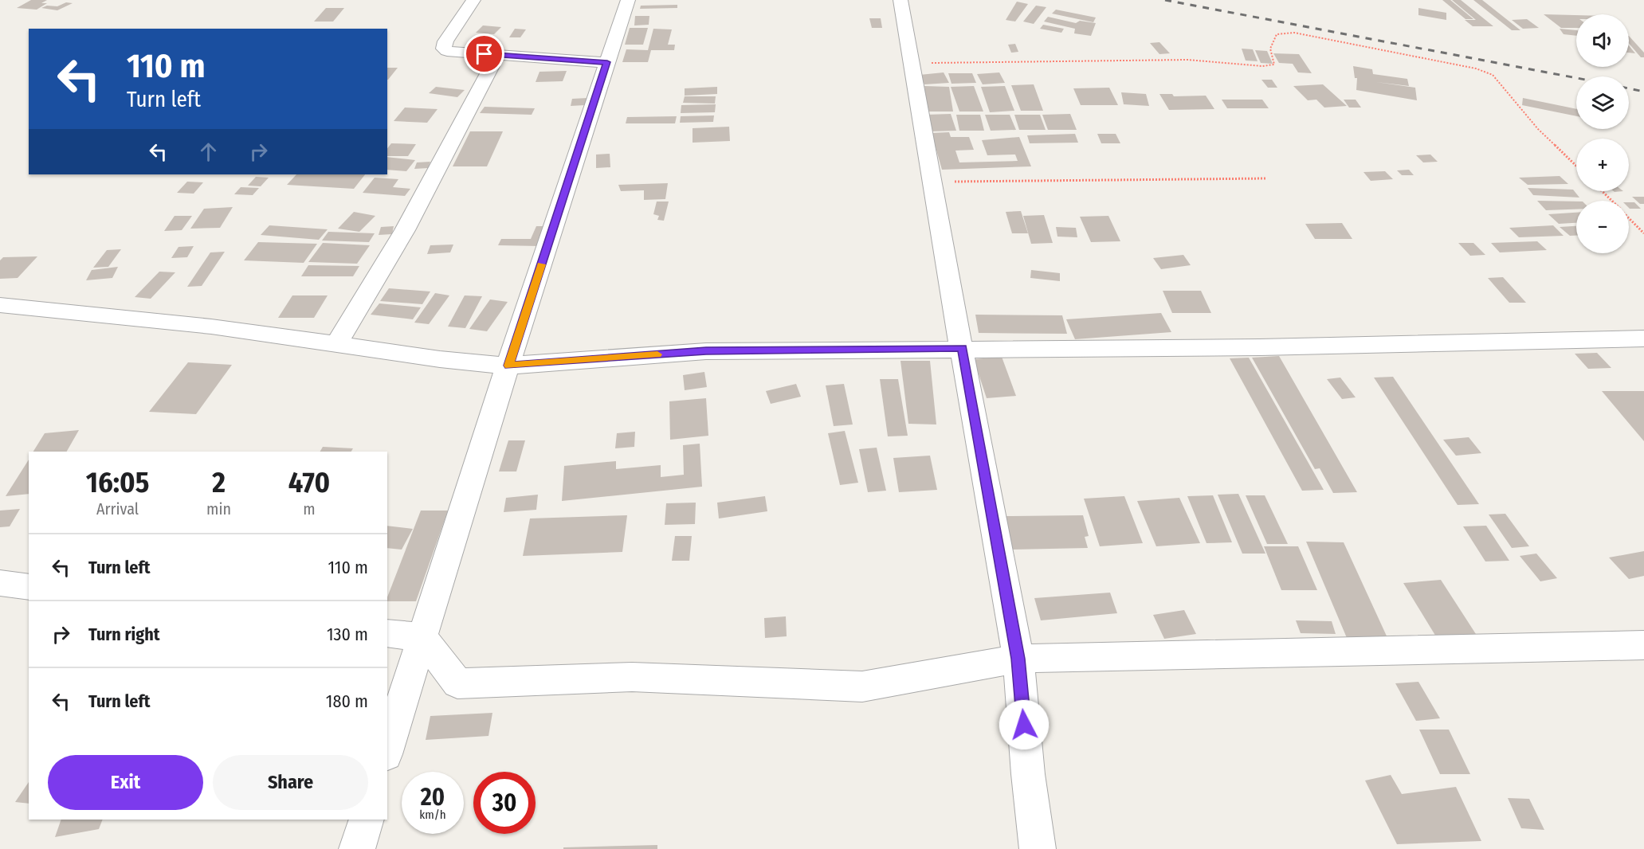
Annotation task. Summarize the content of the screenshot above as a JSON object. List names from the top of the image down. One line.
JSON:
{"page":{"map_buttons":["+","−"],"turn":["110 m","Turn left"],"eta":["16:05","Arrival","2","min","470","m"],"list":[{"name":"Turn left","value":"110 m"},{"name":"Turn right","value":"130 m"},{"name":"Turn left","value":"180 m"}],"buttons":["Exit","Share"],"speed":"20 km/h","limit":"30"}}
